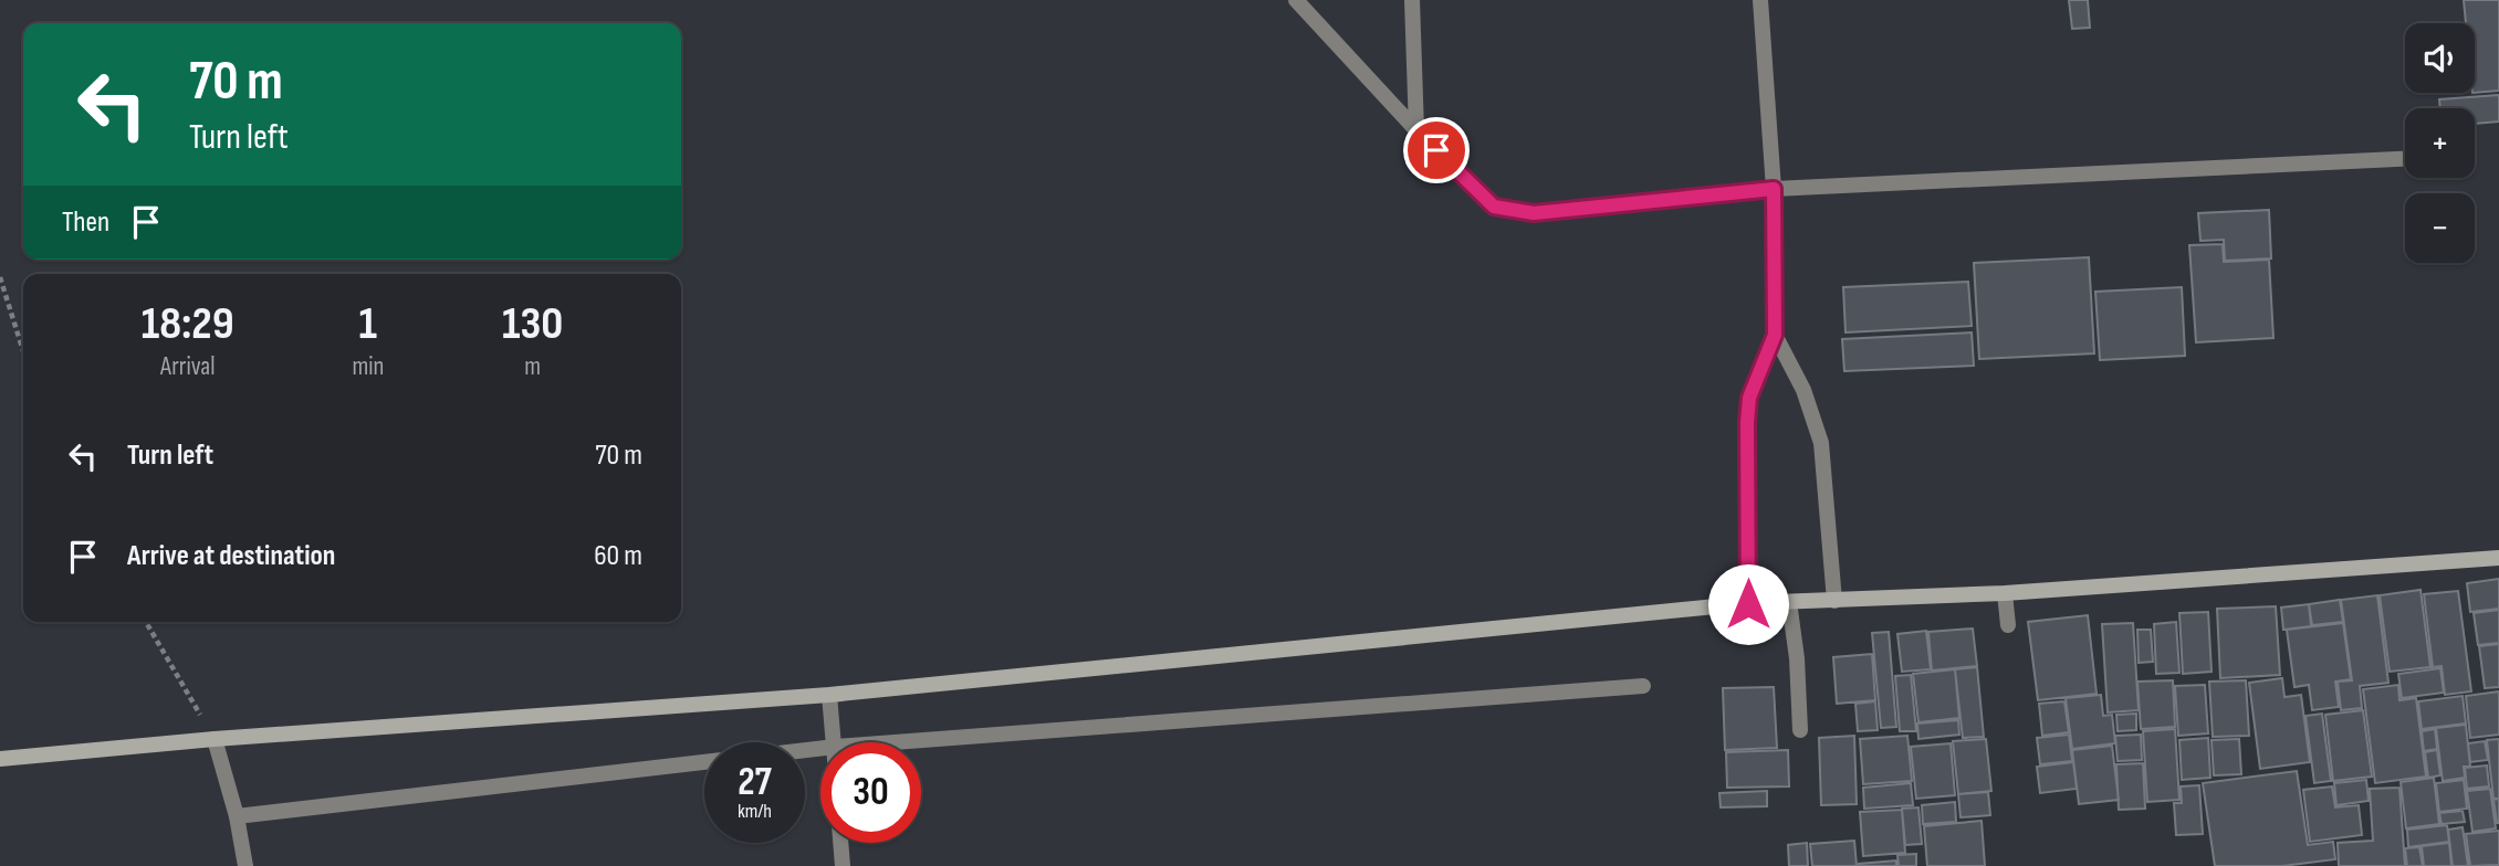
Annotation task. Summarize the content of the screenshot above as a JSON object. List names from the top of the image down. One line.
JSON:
{"page":{"map_buttons":["+","−"],"turn":["70 m","Turn left"],"then":"Then","eta":["18:29","Arrival","1","min","130","m"],"list":[{"name":"Turn left","value":"70 m"},{"name":"Arrive at destination","value":"60 m"}],"speed":"27 km/h","limit":"30"}}
